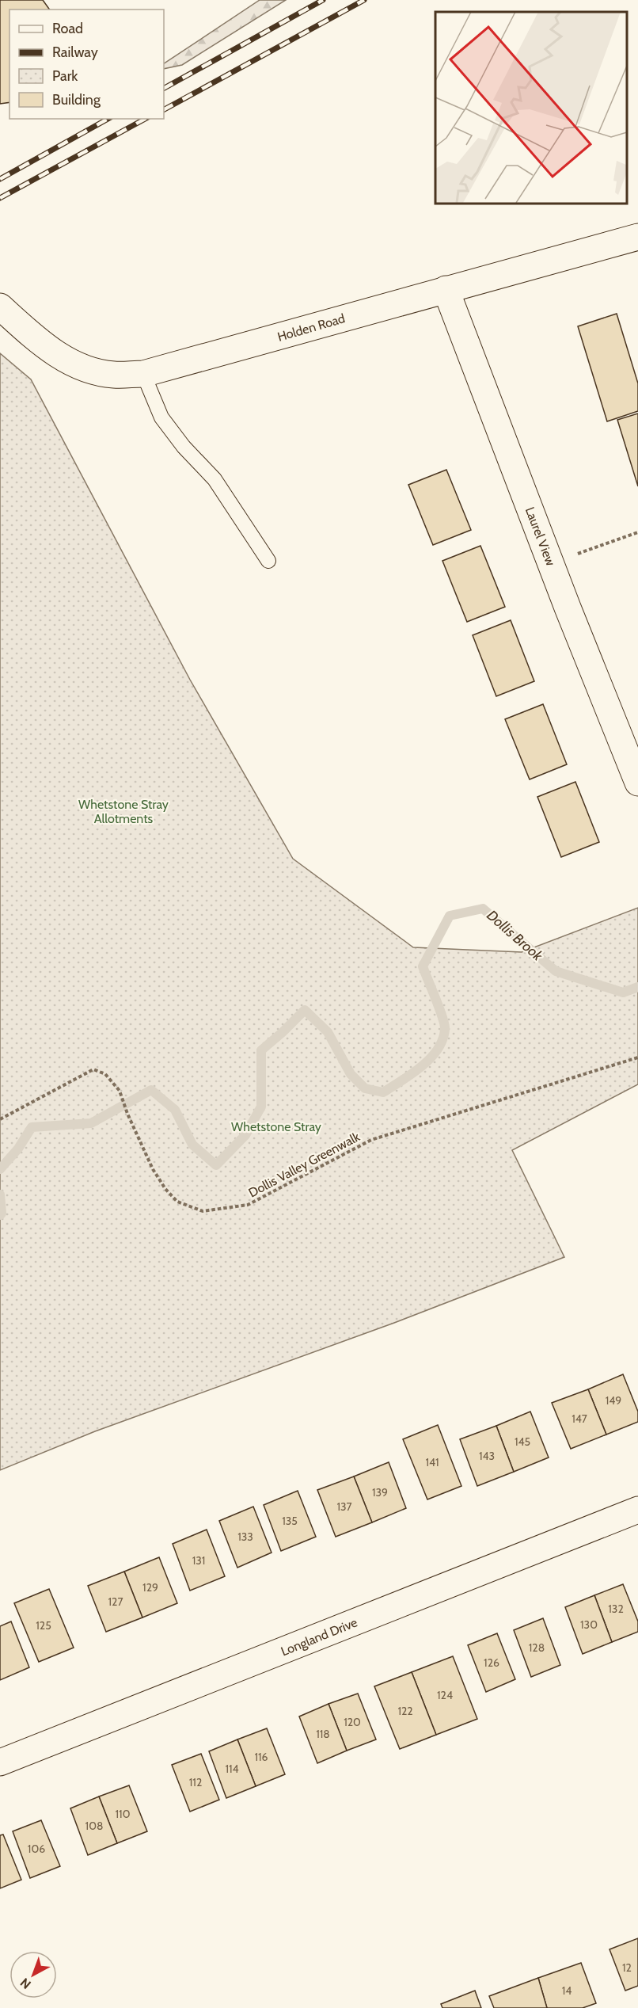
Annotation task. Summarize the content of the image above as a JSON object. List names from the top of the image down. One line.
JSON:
{"streets":{"street":["Holden Road","Laurel View","Longland Drive"],"path":["Dollis Valley Greenwalk"]},"crossings":[["Holden Road","Laurel View"]],"water":["Dollis Brook"],"parks":["Whetstone Stray Allotments","Whetstone Stray"],"house_numbers":["149","147","145","143","141","139","137","135","133","131","129","127","132","130","125","128","126","124","122","120","118","116","114","112","110","108","106","12","14"],"legend":["Road","Railway","Park","Building"],"north":"bottom left"}
